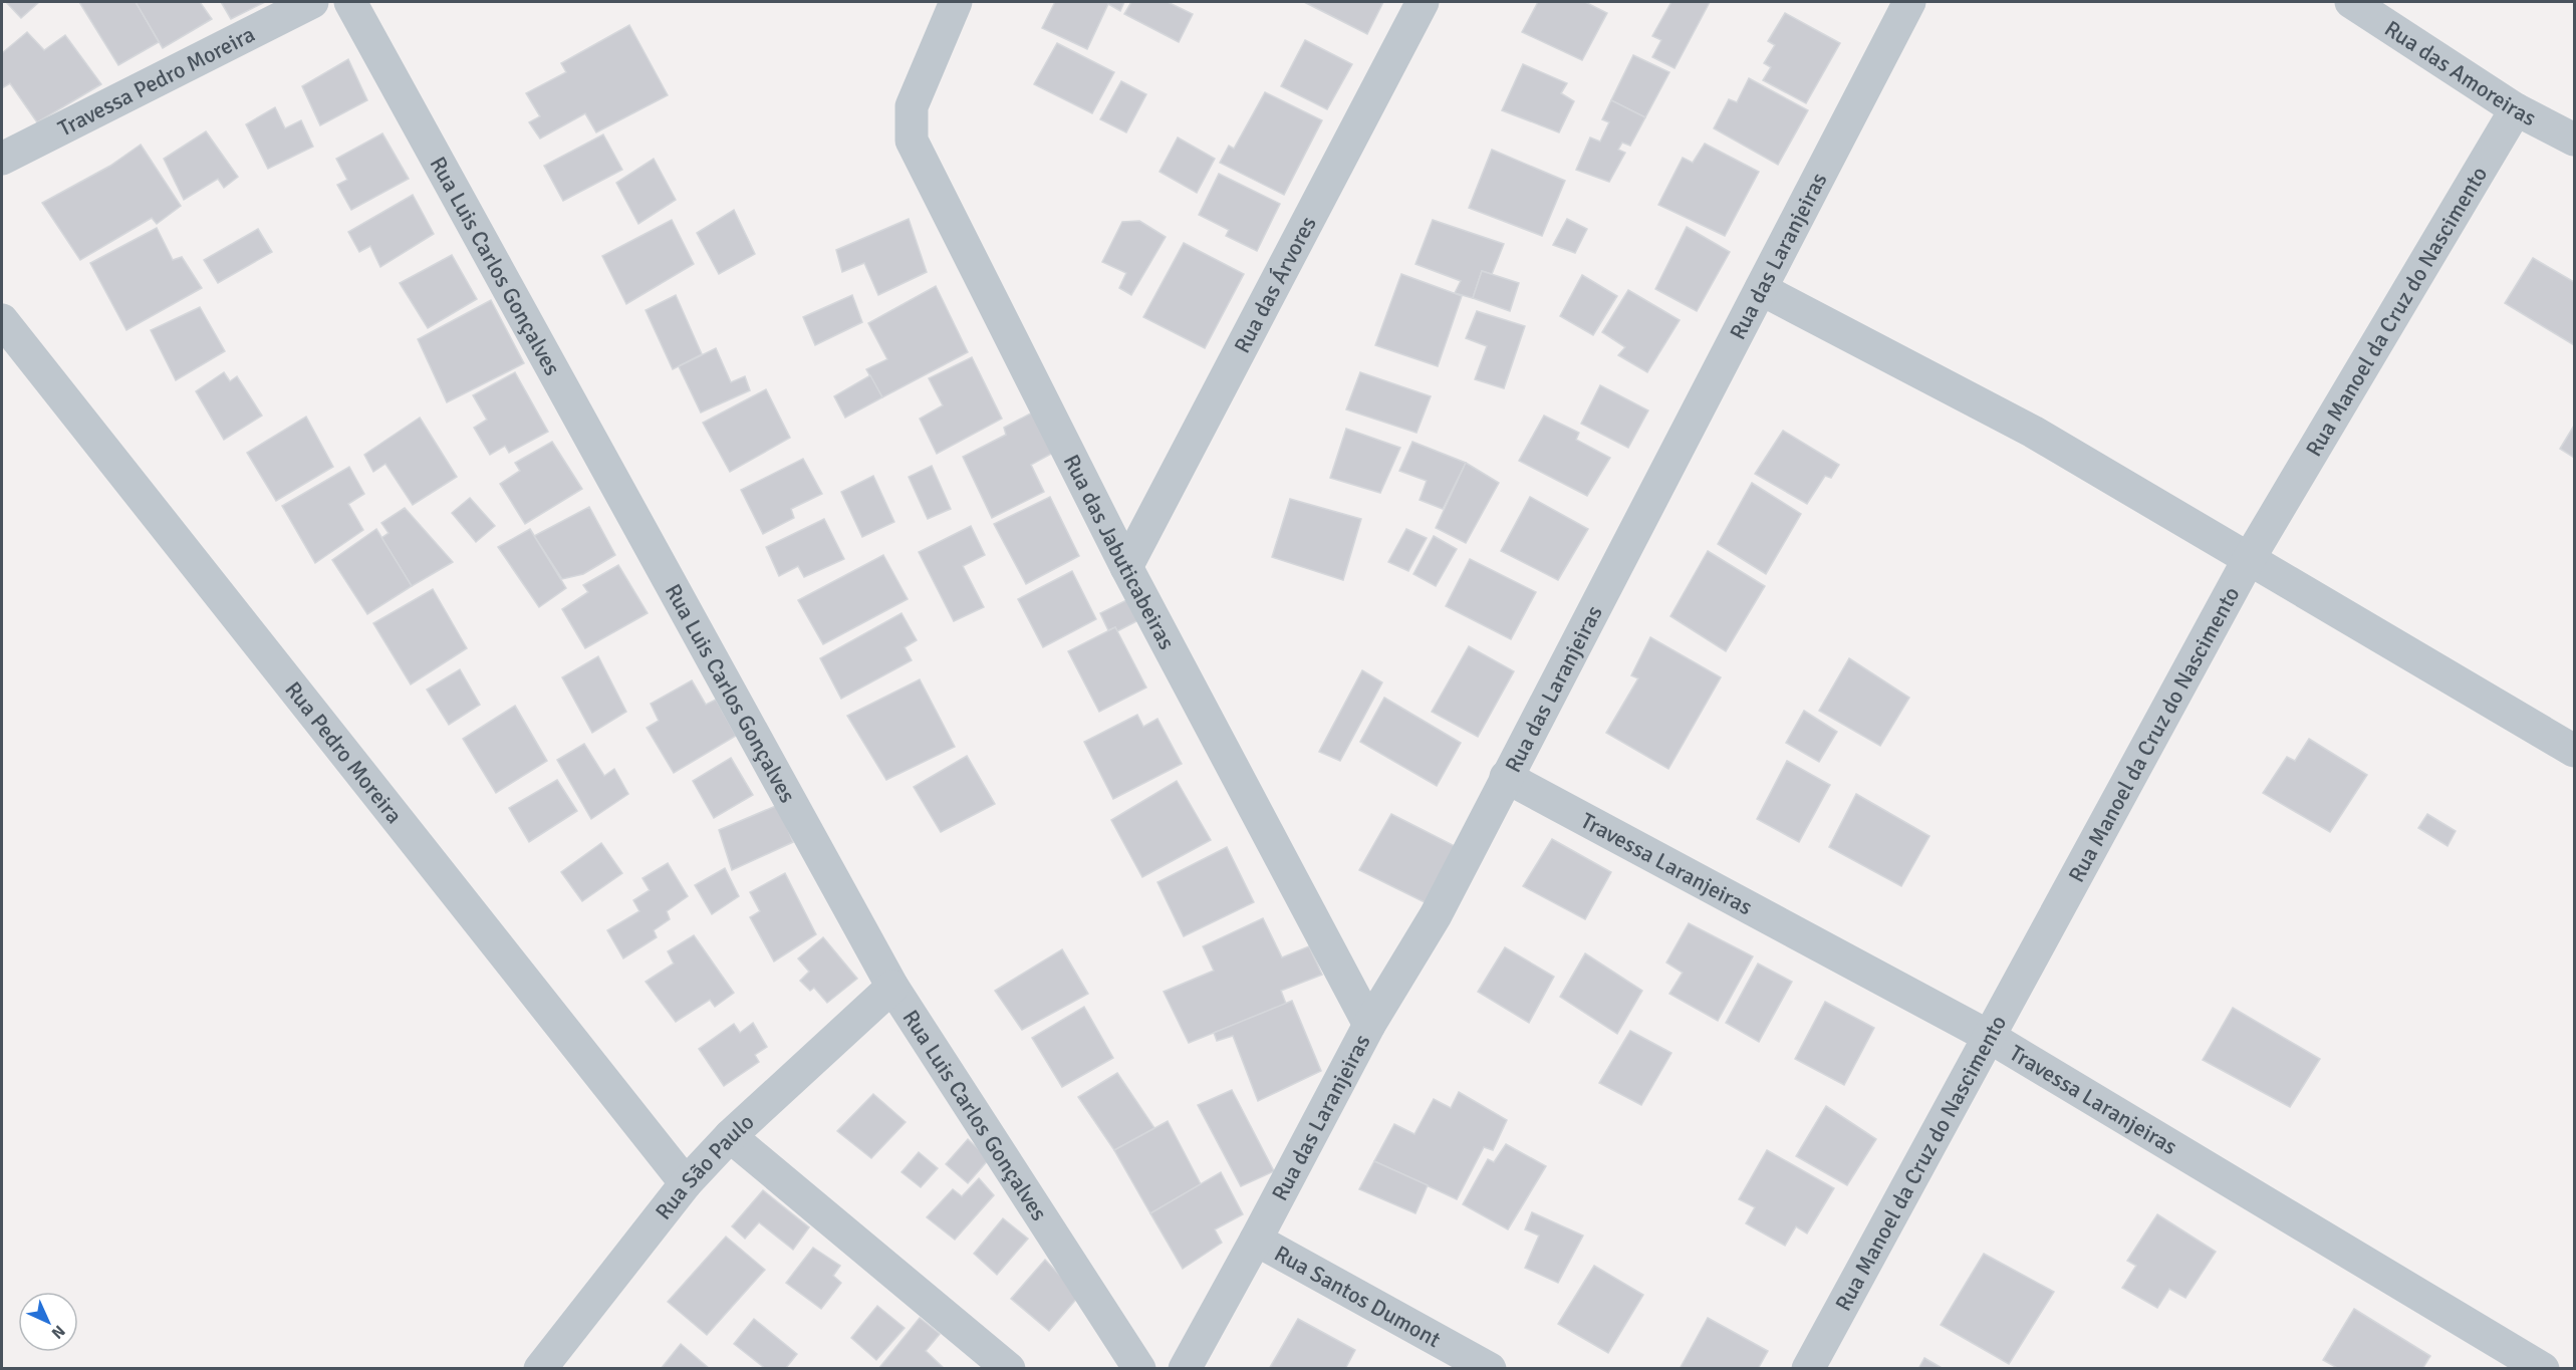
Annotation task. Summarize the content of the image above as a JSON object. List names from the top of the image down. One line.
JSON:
{"streets":{"street":["Rua das Amoreiras","Travessa Pedro Moreira","Rua das Laranjeiras","Rua Luis Carlos Gonçalves","Rua das Árvores","Rua Manoel da Cruz do Nascimento","Rua das Jabuticabeiras","Rua Pedro Moreira","Travessa Laranjeiras","Rua São Paulo","Rua Santos Dumont"]},"crossings":[["Rua das Amoreiras","Rua Manoel da Cruz do Nascimento"],["Rua das Laranjeiras","Rua das Jabuticabeiras"],["Rua das Laranjeiras","Travessa Laranjeiras"],["Rua das Laranjeiras","Rua Santos Dumont"],["Rua Luis Carlos Gonçalves","Rua São Paulo"],["Rua das Árvores","Rua das Jabuticabeiras"],["Rua Manoel da Cruz do Nascimento","Travessa Laranjeiras"],["Rua Pedro Moreira","Rua São Paulo"]],"north":"bottom right"}
